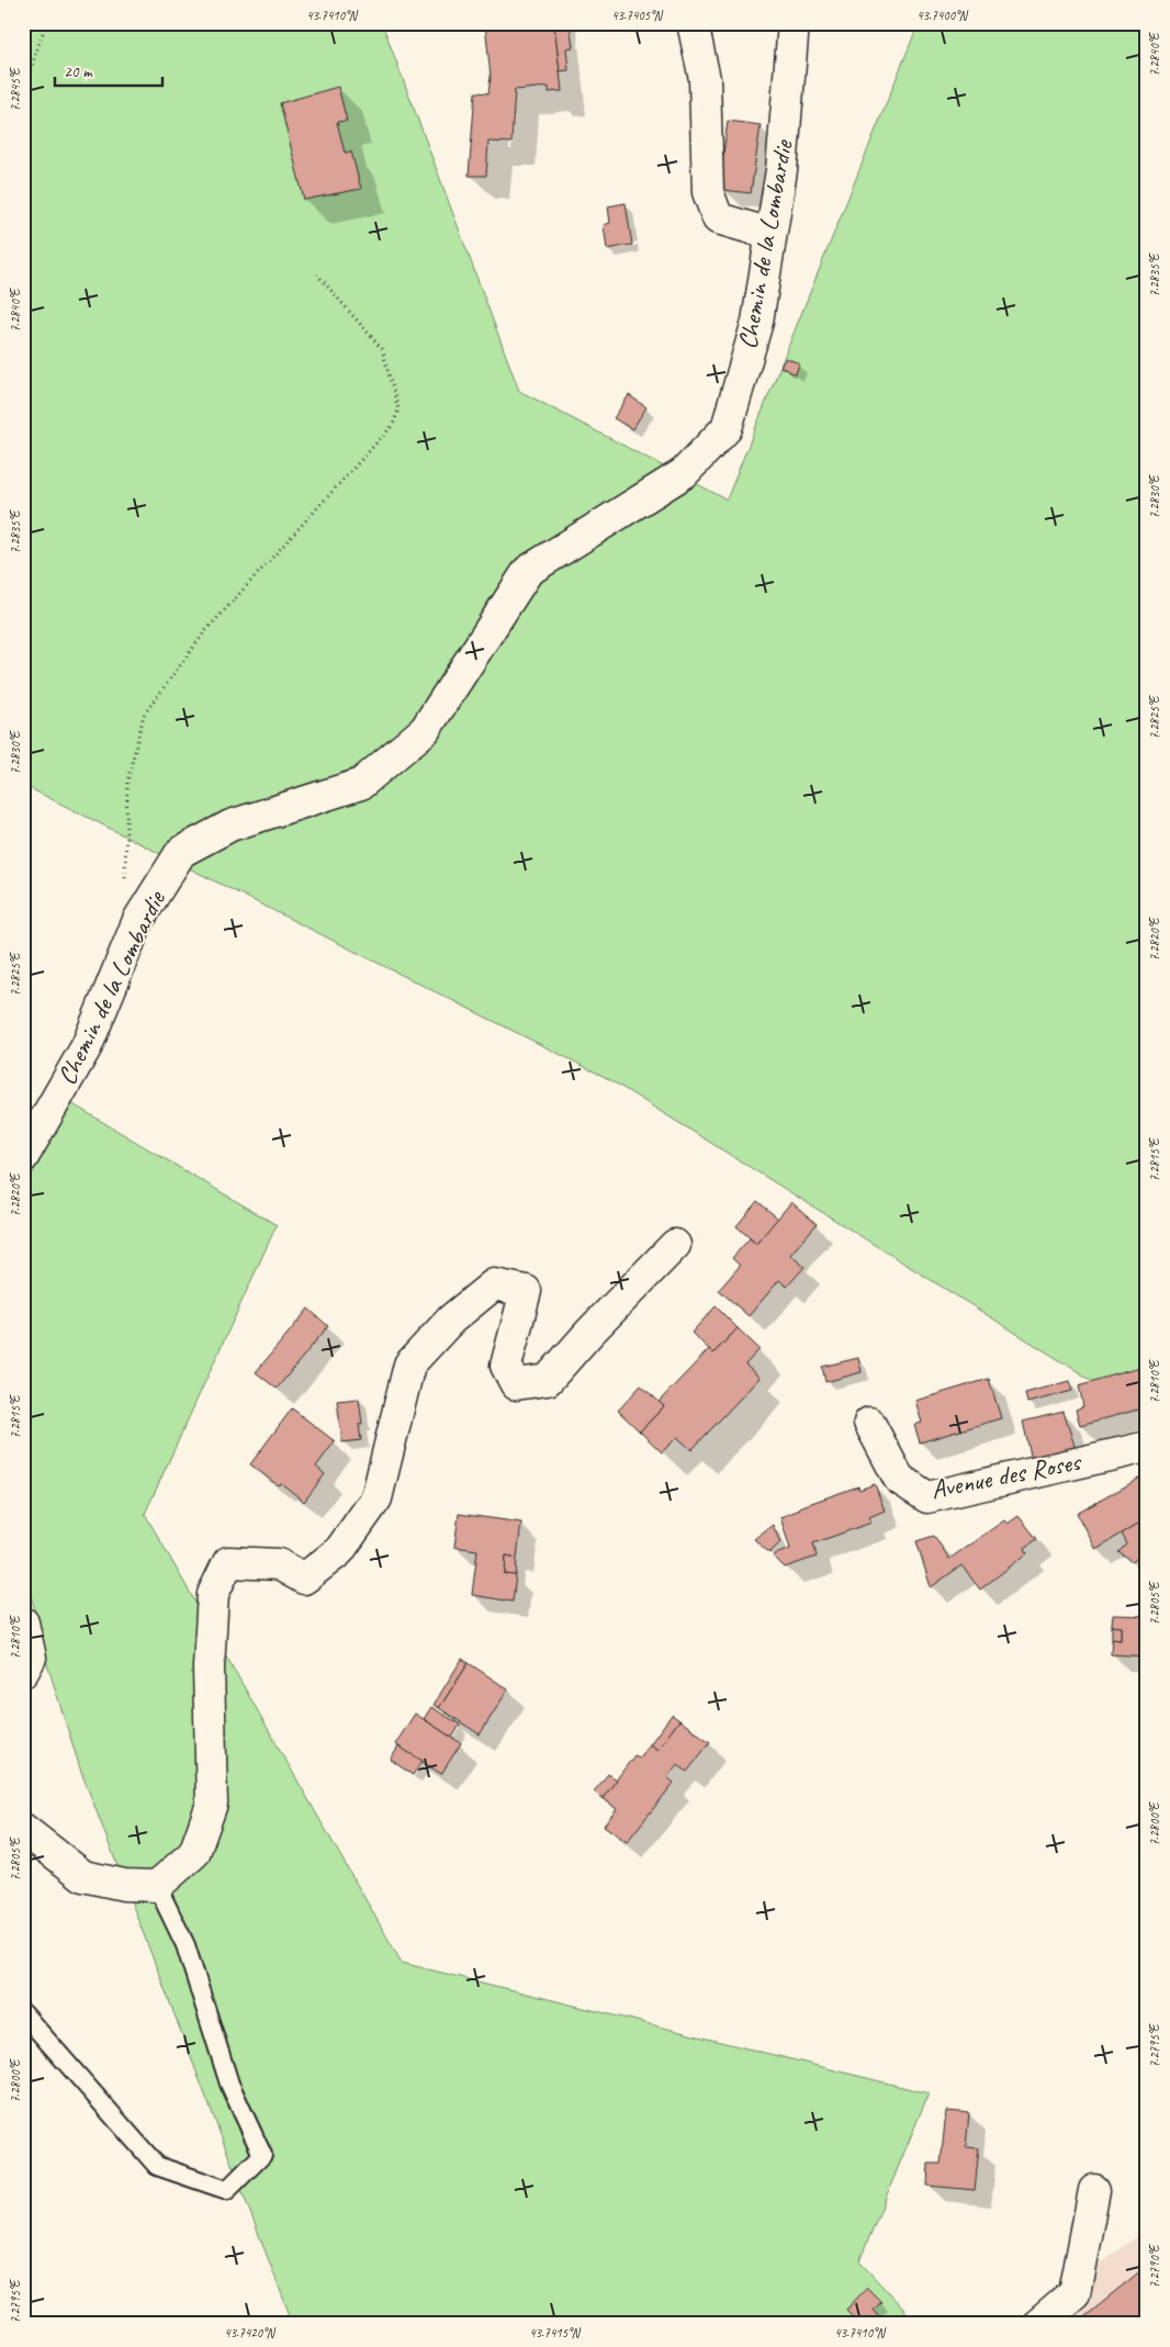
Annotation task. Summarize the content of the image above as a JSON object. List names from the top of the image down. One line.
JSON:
{"streets":{"street":["Chemin de la Lombardie","Avenue des Roses"]},"scale_bar":"20 m","coordinates":["43.7410°N","43.7405°N","43.7400°N","7.2840°E","7.2845°E","7.2835°E","7.2830°E","7.2825°E","7.2820°E","7.2815°E","7.2810°E","7.2805°E","7.2800°E","7.2795°E","7.2790°E","43.7420°N","43.7415°N"]}
